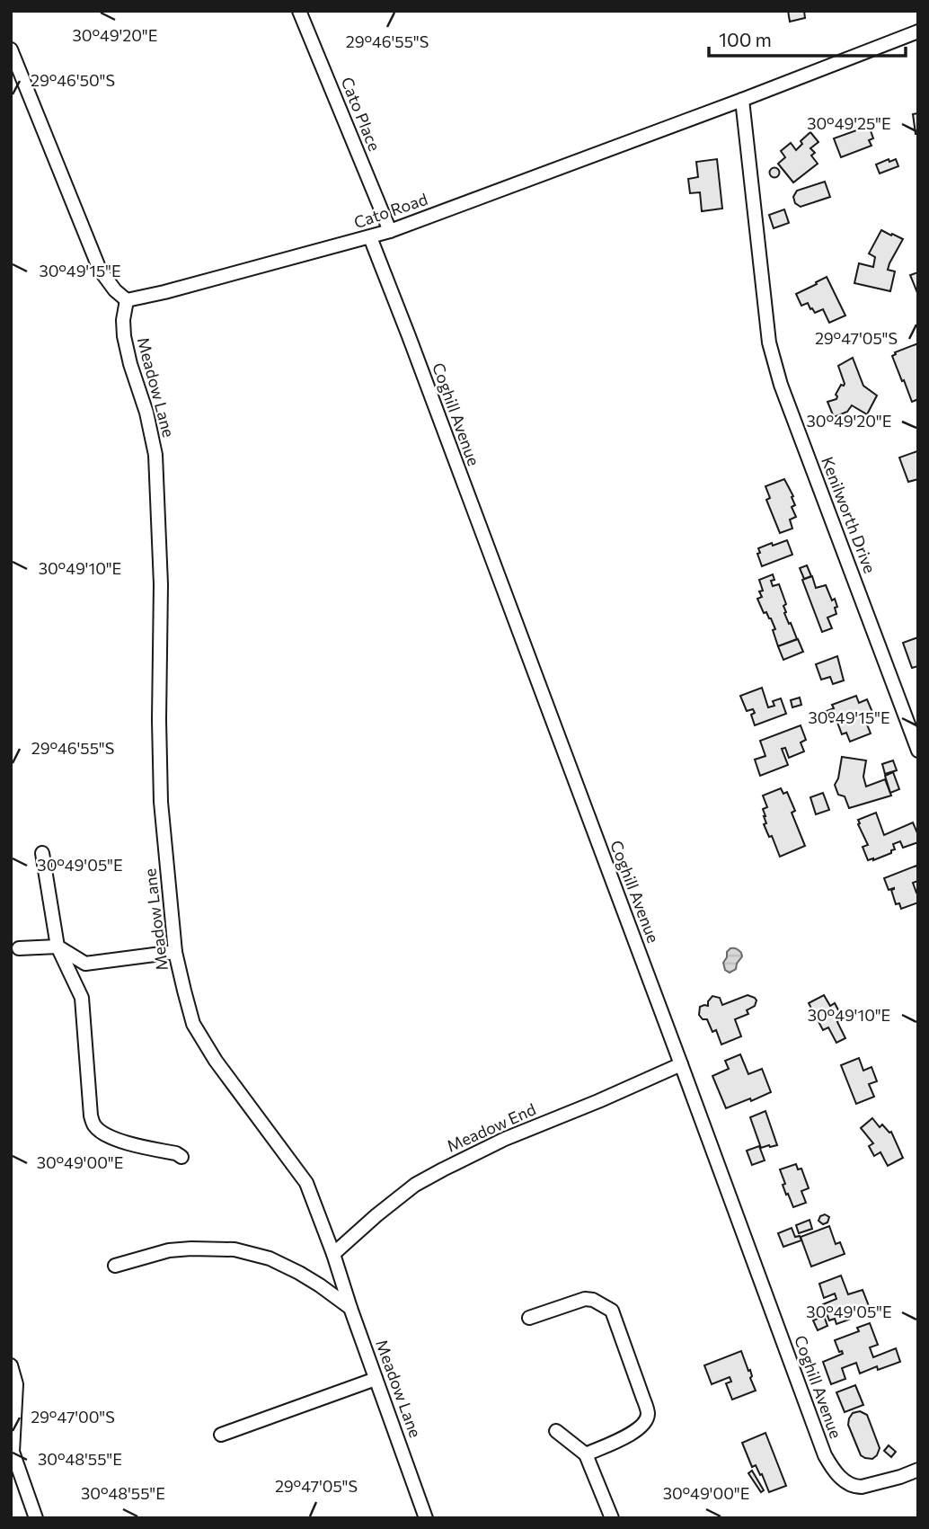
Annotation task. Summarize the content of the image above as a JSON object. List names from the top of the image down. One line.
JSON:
{"streets":{"street":["Cato Place","Cato Road","Meadow Lane","Coghill Avenue","Kenilworth Drive","Meadow End"]},"crossings":[["Cato Place","Cato Road"],["Cato Road","Meadow Lane"],["Cato Road","Coghill Avenue"],["Cato Road","Kenilworth Drive"],["Meadow Lane","Meadow End"],["Coghill Avenue","Meadow End"]],"scale_bar":"100 m","coordinates":["30°49'20\"E","29°46'55\"S","29°46'50\"S","30°49'25\"E","30°49'15\"E","29°47'05\"S","30°49'10\"E","30°49'05\"E","30°49'00\"E","29°47'00\"S","30°48'55\"E"]}
